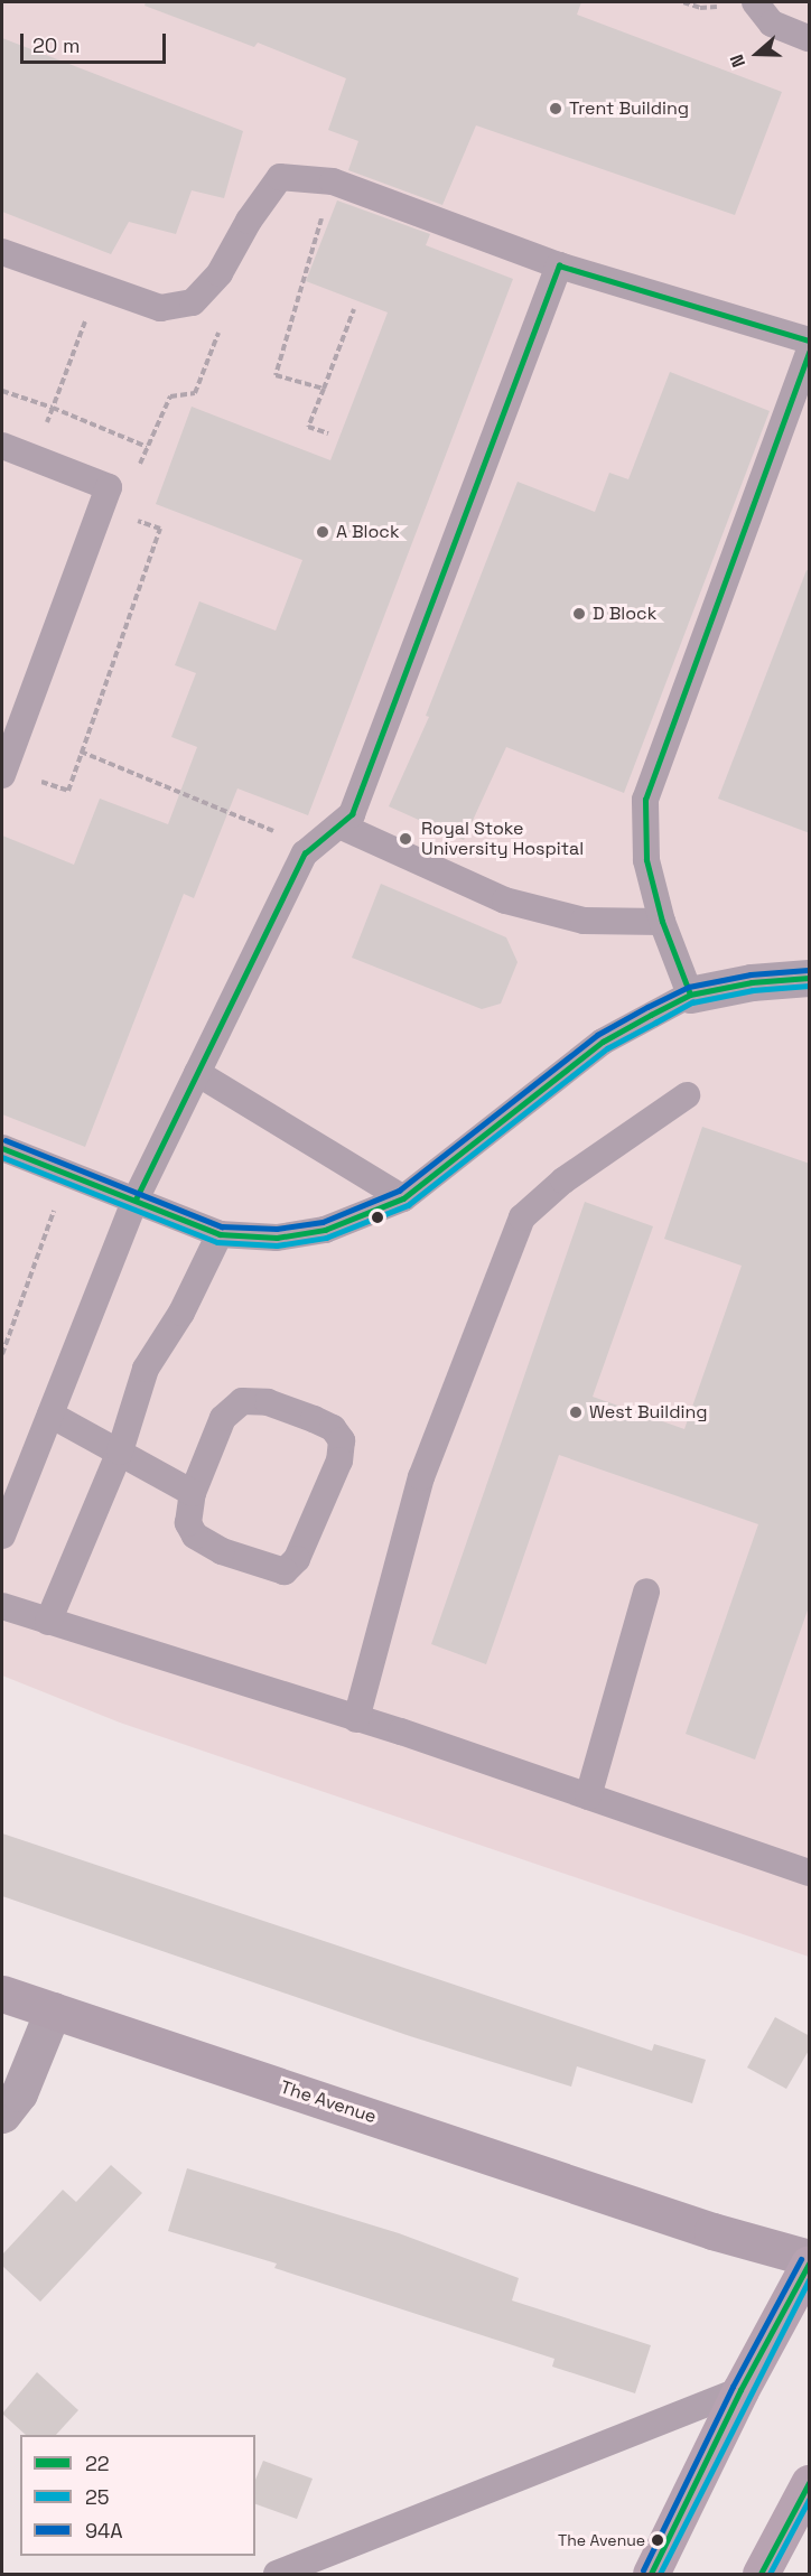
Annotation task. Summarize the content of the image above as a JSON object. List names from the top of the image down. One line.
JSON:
{"streets":{"street":["The Avenue"]},"places":["Trent Building","A Block","D Block","Royal Stoke University Hospital","West Building","The Avenue"],"lines":["transit line 22","transit line 94A","transit line 25"],"legend":["22","25","94A"],"scale_bar":"20 m","north":"left"}
